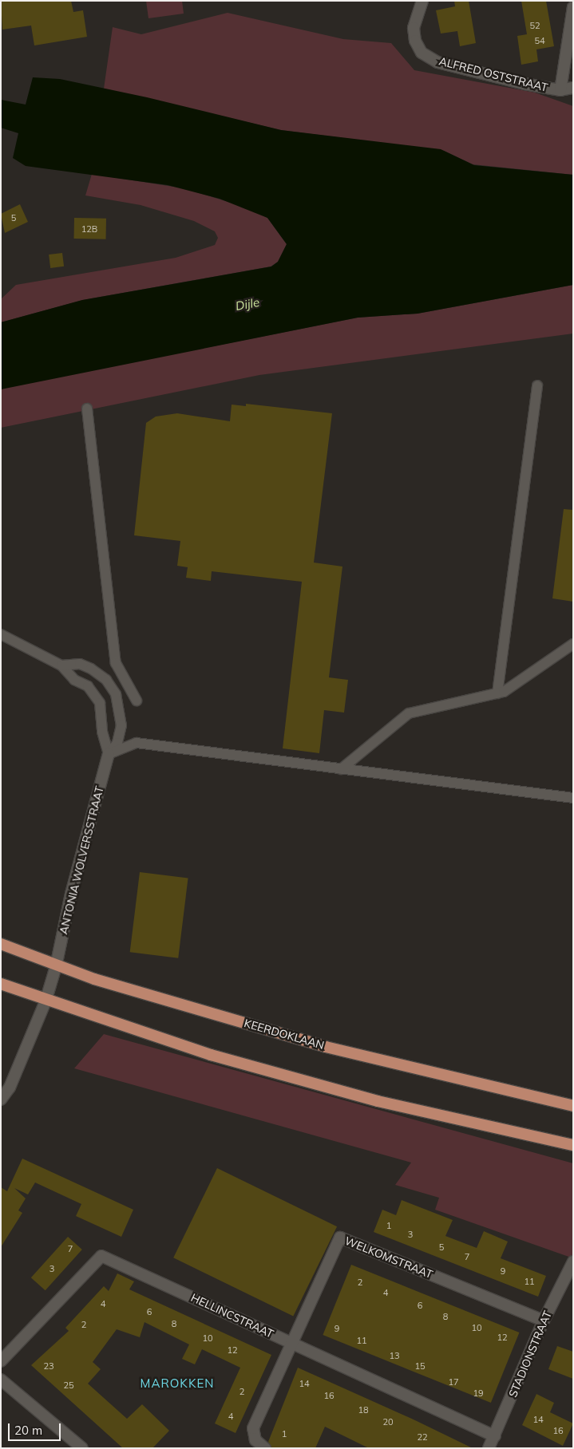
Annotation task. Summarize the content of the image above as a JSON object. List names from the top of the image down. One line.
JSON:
{"streets":{"main road":["KEERDOKLAAN"],"street":["ALFRED OSTSTRAAT","ANTONIA WOLVERSSTRAAT","WELKOMSTRAAT","HELLINCSTRAAT","STADIONSTRAAT"]},"crossings":[["ANTONIA WOLVERSSTRAAT","KEERDOKLAAN"],["WELKOMSTRAAT","HELLINCSTRAAT"],["WELKOMSTRAAT","STADIONSTRAAT"],["HELLINCSTRAAT","STADIONSTRAAT"]],"districts":["MAROKKEN"],"water":["Dijle"],"house_numbers":["52","54","5","12B","1","3","5","7","7","3","9","11","2","4","4","6","6","8","8","2","10","9","12","10","11","12","13","23","15","17","14","25","2","19","16","18","4","14","20","16","1","22"],"scale_bar":"20 m"}
